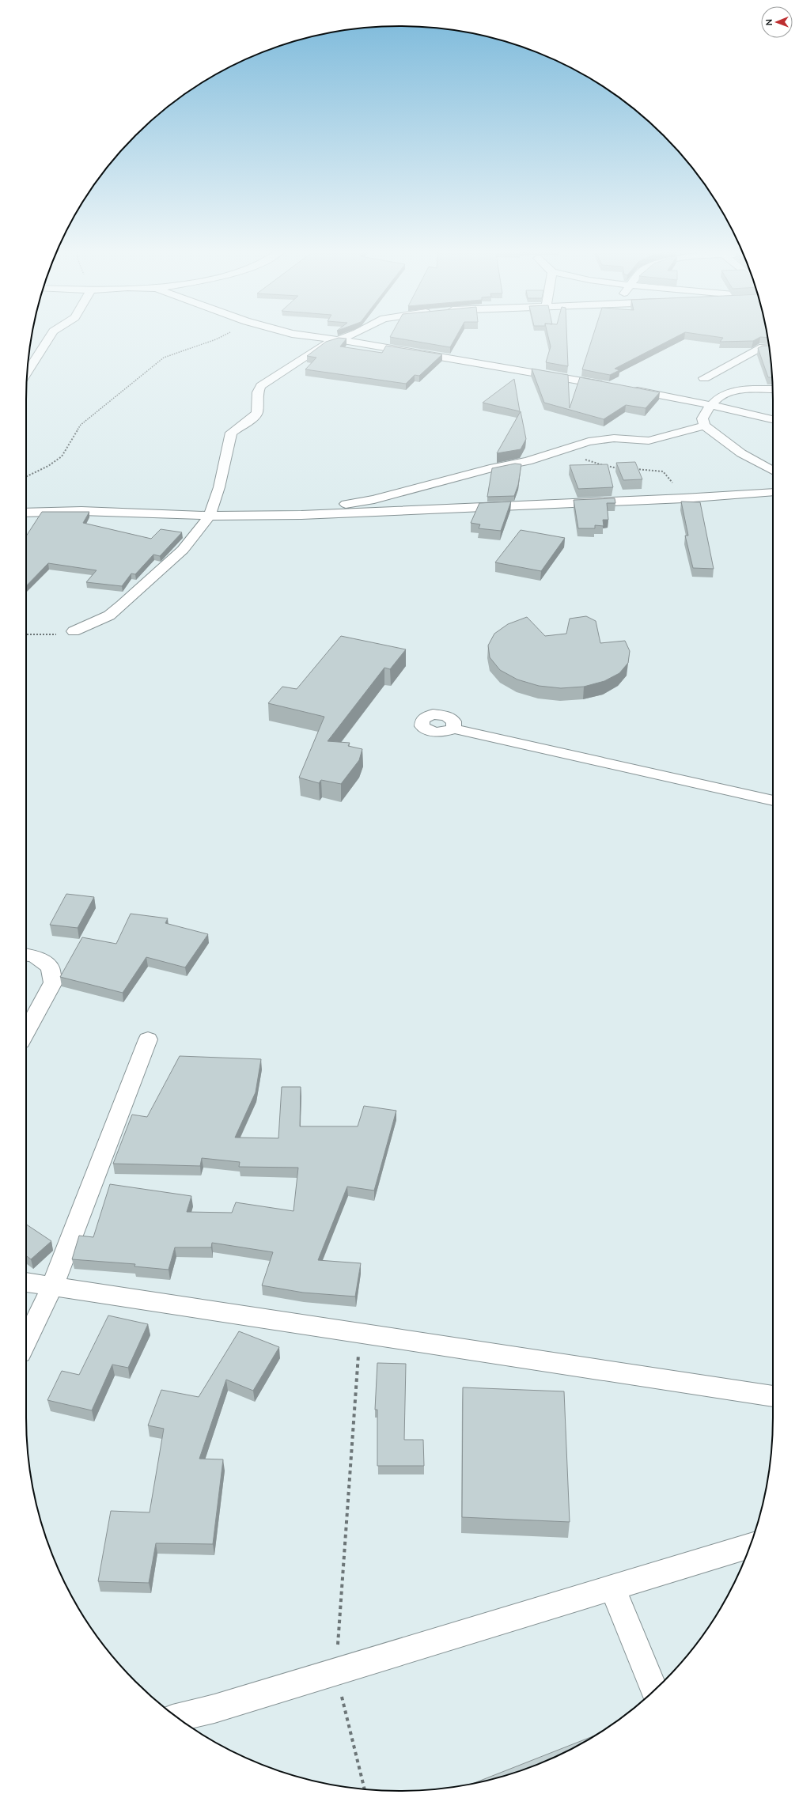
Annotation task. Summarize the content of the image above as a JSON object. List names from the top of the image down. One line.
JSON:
{"north":"left"}
